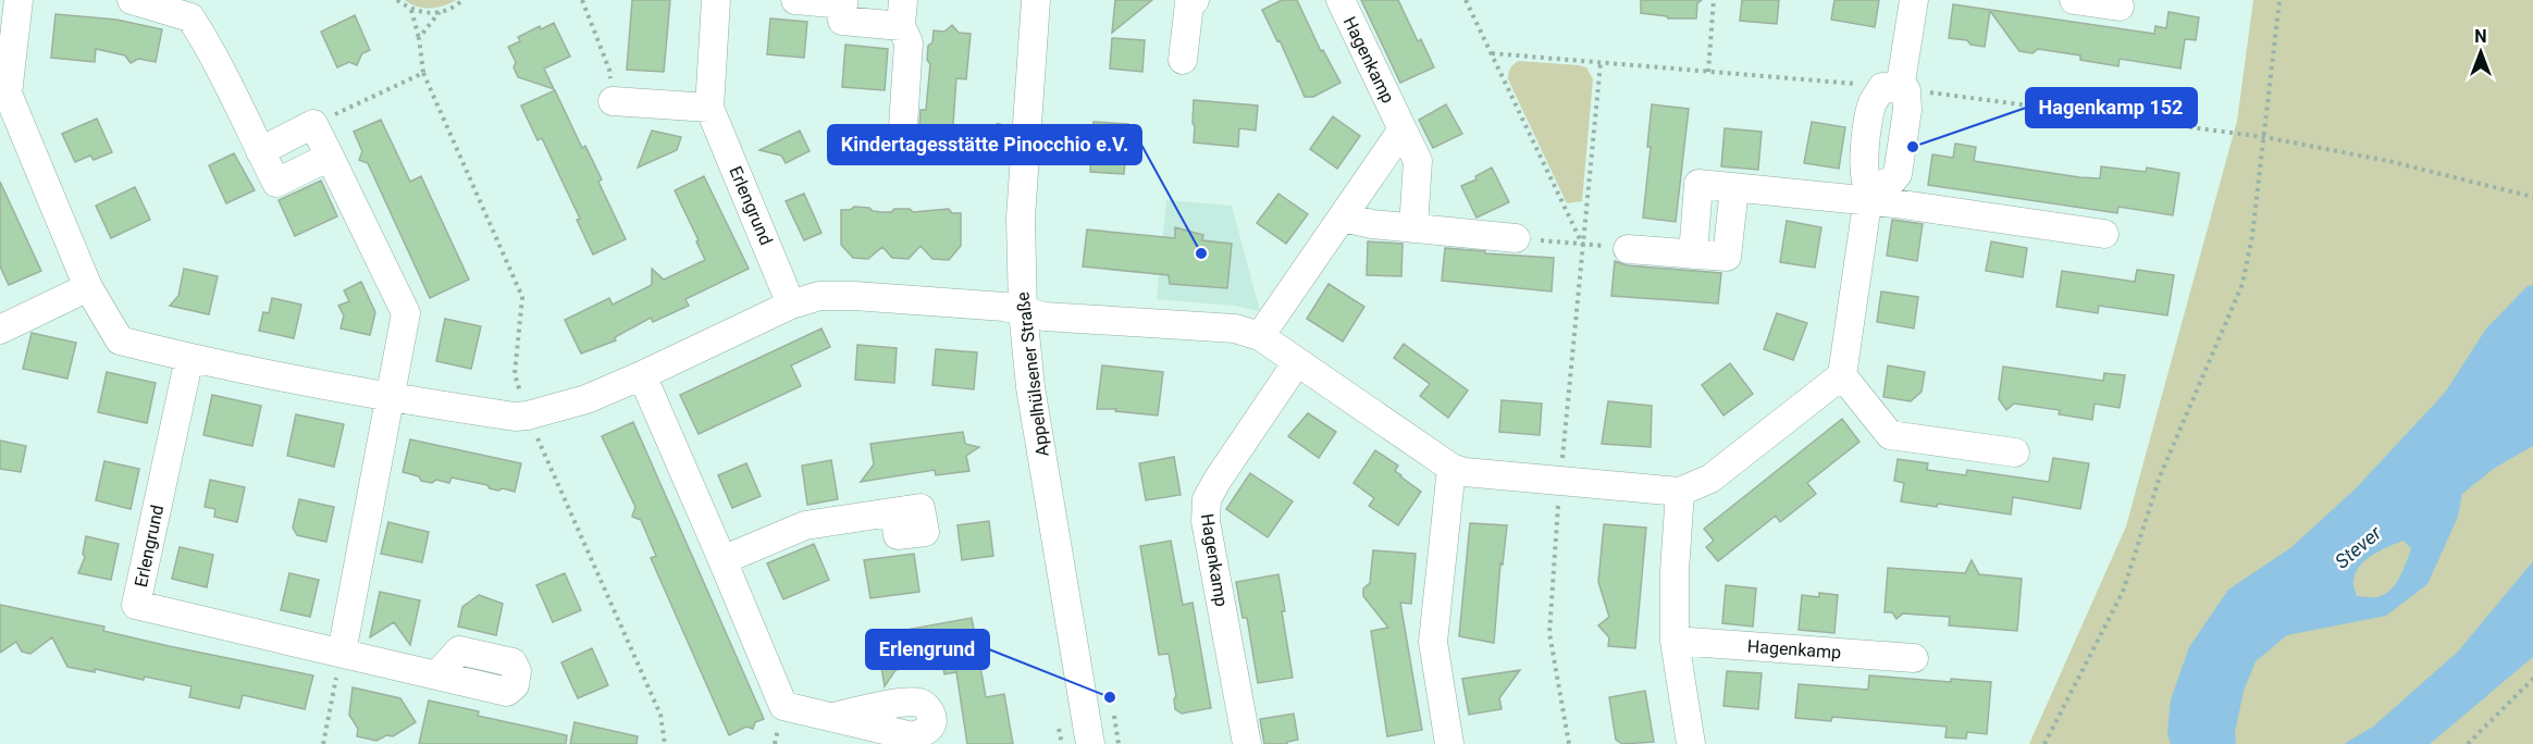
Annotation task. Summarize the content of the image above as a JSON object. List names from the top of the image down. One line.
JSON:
{"streets":{"street":["Hagenkamp","Erlengrund","Appelhülsener Straße"]},"water":["Stever"],"places":["Hagenkamp 152","Kindertagesstätte Pinocchio e.V.","Erlengrund"],"north":"top"}
